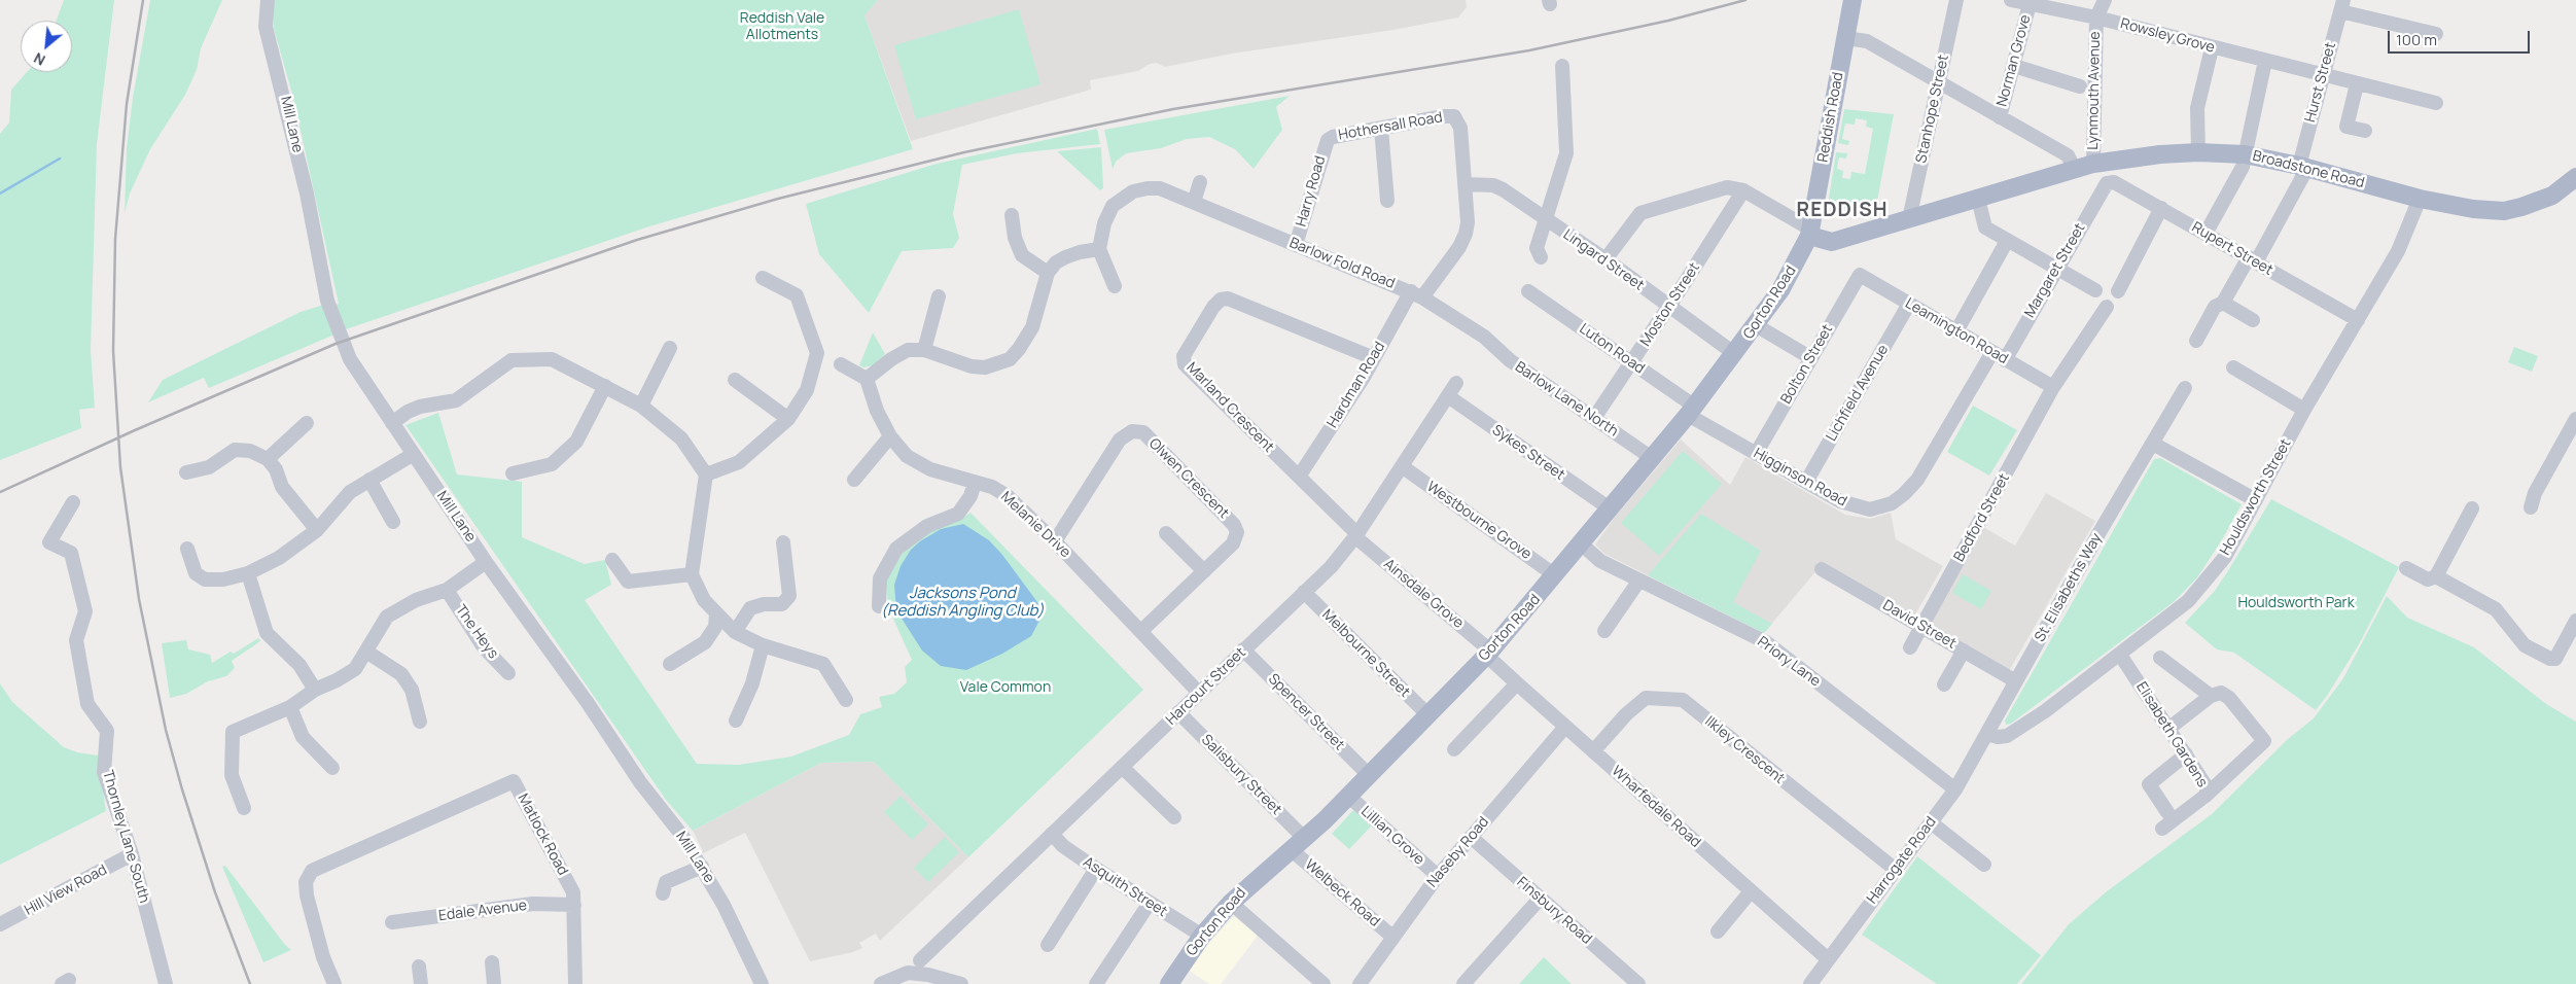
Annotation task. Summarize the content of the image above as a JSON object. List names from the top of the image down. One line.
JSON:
{"streets":{"main road":["Reddish Road","Broadstone Road","Gorton Road"],"street":["Rowsley Grove","Norman Grove","Hurst Street","Lynmouth Avenue","Stanhope Street","Mill Lane","Hothersall Road","Harry Road","Rupert Street","Lingard Street","Barlow Fold Road","Margaret Street","Moston Street","Leamington Road","Luton Road","Bolton Street","Hardman Road","Lichfield Avenue","Barlow Lane North","Marland Crescent","Sykes Street","Higginson Road","Olwen Crescent","Houldsworth Street","Bedford Street","Westbourne Grove","Melanie Drive","St. Elisabeths Way","Ainsdale Grove","David Street","The Heys","Melbourne Street","Priory Lane","Harcourt Street","Spencer Street","Elisabeth Gardens","Ilkley Crescent","Salisbury Street","Wharfedale Road","Matlock Road","Lillian Grove","Thornley Lane South","Naseby Road","Harrogate Road","Asquith Street","Hill View Road","Welbeck Road","Edale Avenue","Finsbury Road"]},"crossings":[["Rowsley Grove","Norman Grove"],["Rowsley Grove","Hurst Street"],["Rowsley Grove","Lynmouth Avenue"],["Hurst Street","Broadstone Road"],["Hurst Street","Rupert Street"],["Lynmouth Avenue","Broadstone Road"],["Stanhope Street","Broadstone Road"],["Reddish Road","Broadstone Road"],["Reddish Road","Gorton Road"],["Hothersall Road","Harry Road"],["Hothersall Road","Hardman Road"],["Broadstone Road","Gorton Road"],["Broadstone Road","Houldsworth Street"],["Harry Road","Barlow Fold Road"],["Rupert Street","Margaret Street"],["Rupert Street","Houldsworth Street"],["Lingard Street","Gorton Road"],["Lingard Street","Moston Street"],["Lingard Street","Hardman Road"],["Barlow Fold Road","Hardman Road"],["Barlow Fold Road","Barlow Lane North"],["Margaret Street","Leamington Road"],["Gorton Road","Luton Road"],["Gorton Road","Barlow Lane North"],["Gorton Road","Sykes Street"],["Gorton Road","Higginson Road"],["Gorton Road","Westbourne Grove"],["Gorton Road","Ainsdale Grove"],["Gorton Road","Melbourne Street"],["Gorton Road","Priory Lane"],["Gorton Road","Spencer Street"],["Gorton Road","Salisbury Street"],["Gorton Road","Wharfedale Road"],["Gorton Road","Lillian Grove"],["Gorton Road","Asquith Street"],["Gorton Road","Welbeck Road"],["Moston Street","Luton Road"],["Moston Street","Barlow Lane North"],["Leamington Road","Bolton Street"],["Leamington Road","Lichfield Avenue"],["Leamington Road","Higginson Road"],["Leamington Road","Bedford Street"],["Luton Road","Higginson Road"],["Bolton Street","Higginson Road"],["Hardman Road","Marland Crescent"],["Lichfield Avenue","Higginson Road"],["Marland Crescent","Ainsdale Grove"],["Marland Crescent","Harcourt Street"],["Sykes Street","Harcourt Street"],["Olwen Crescent","Melanie Drive"],["Houldsworth Street","St. Elisabeths Way"],["Houldsworth Street","Elisabeth Gardens"],["Houldsworth Street","Harrogate Road"],["Bedford Street","David Street"],["Westbourne Grove","Harcourt Street"],["Melanie Drive","Harcourt Street"],["St. Elisabeths Way","David Street"],["St. Elisabeths Way","Harrogate Road"],["Ainsdale Grove","Harcourt Street"],["Ainsdale Grove","Wharfedale Road"],["Melbourne Street","Harcourt Street"],["Priory Lane","Harrogate Road"],["Harcourt Street","Spencer Street"],["Harcourt Street","Salisbury Street"],["Harcourt Street","Asquith Street"],["Ilkley Crescent","Wharfedale Road"],["Ilkley Crescent","Harrogate Road"],["Salisbury Street","Welbeck Road"],["Wharfedale Road","Naseby Road"],["Wharfedale Road","Harrogate Road"],["Matlock Road","Edale Avenue"],["Lillian Grove","Naseby Road"],["Thornley Lane South","Hill View Road"],["Naseby Road","Welbeck Road"],["Naseby Road","Finsbury Road"]],"districts":["REDDISH"],"water":["Jacksons Pond (Reddish Angling Club)"],"parks":["Reddish Vale Allotments","Houldsworth Park","Vale Common"],"scale_bar":"100 m","north":"bottom left"}
